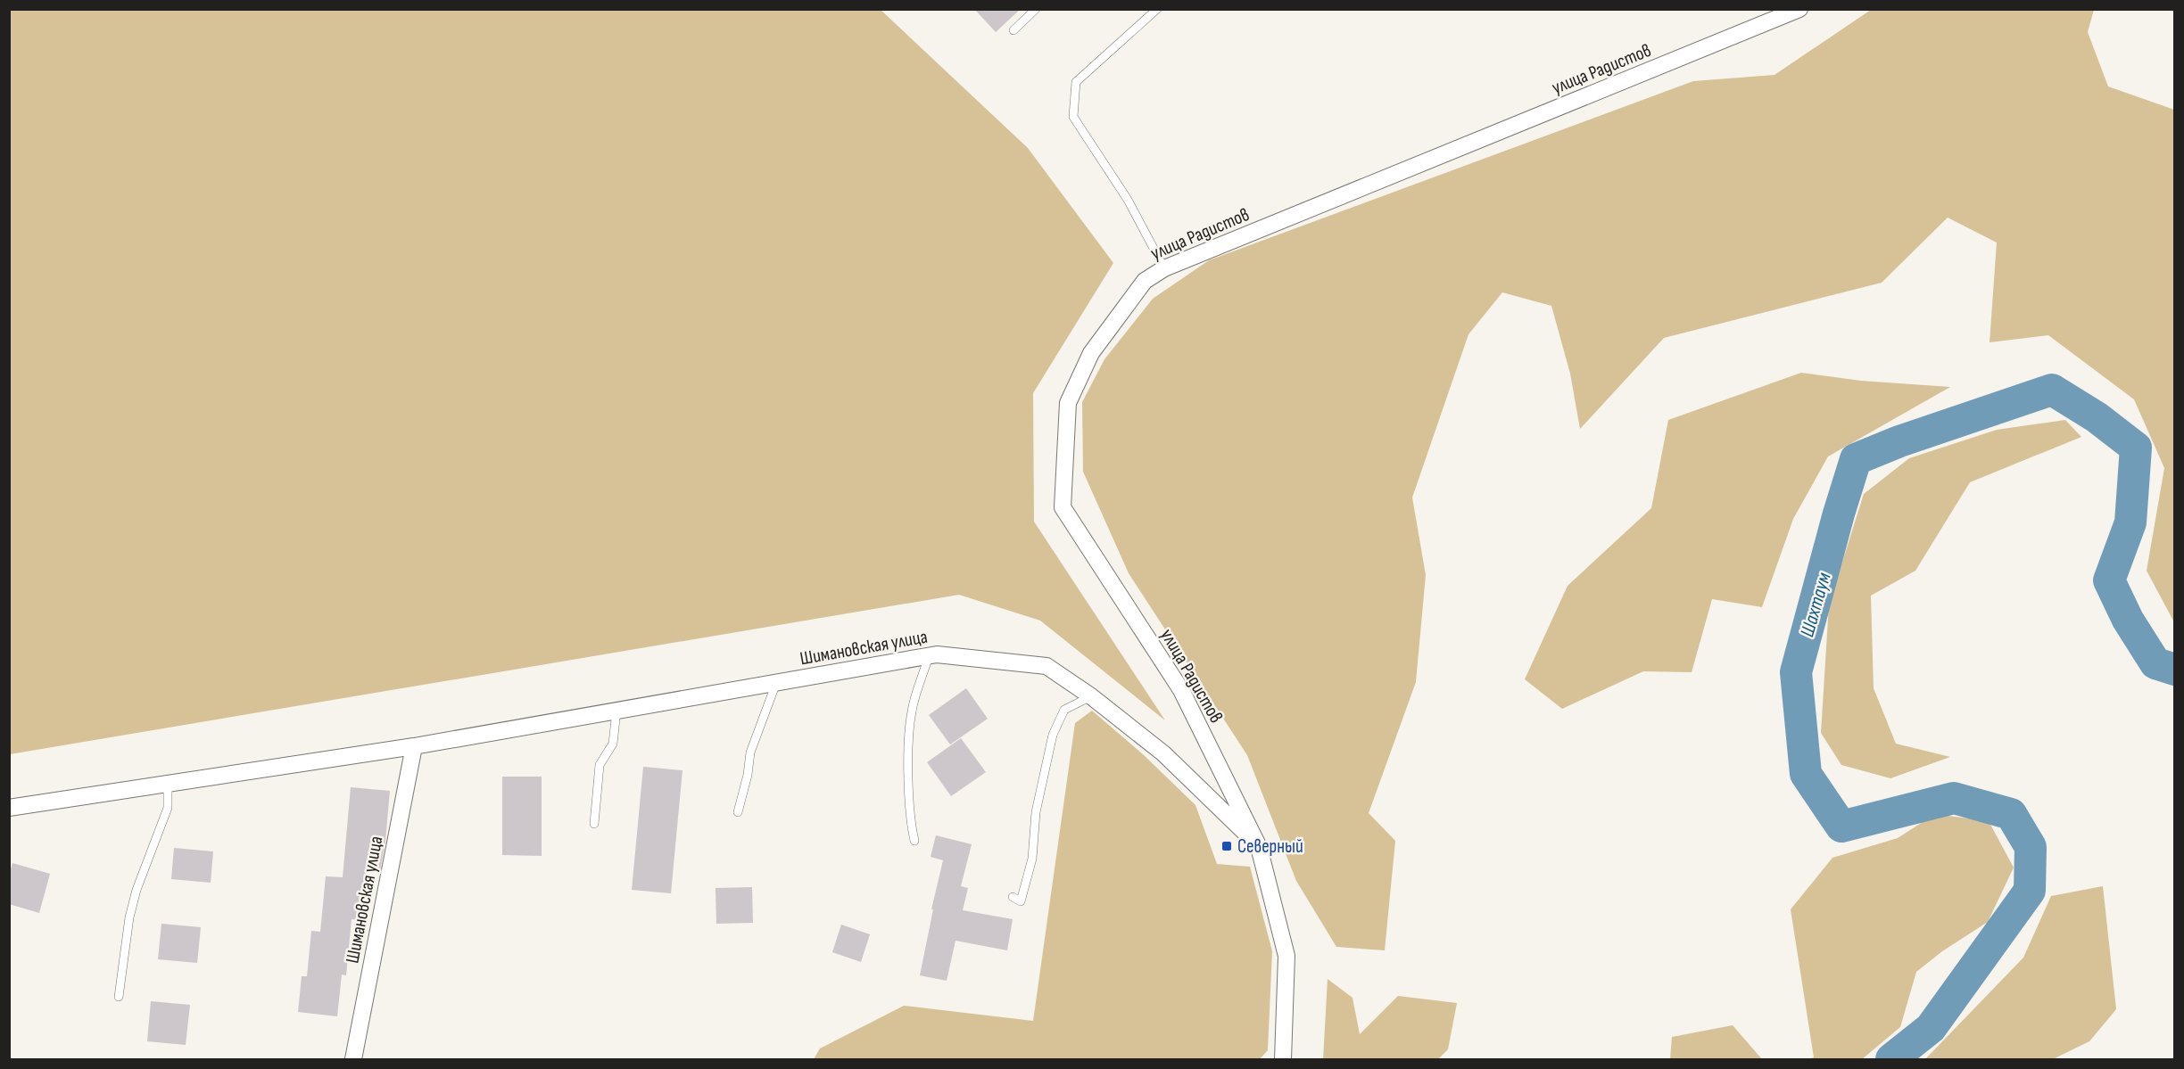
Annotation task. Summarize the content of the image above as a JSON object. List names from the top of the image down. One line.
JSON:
{"streets":{"street":["улица Радистов","Шимановская улица"]},"crossings":[["улица Радистов","Шимановская улица"]],"water":["Шахтаум"],"places":{"transit":["Северный"]}}
